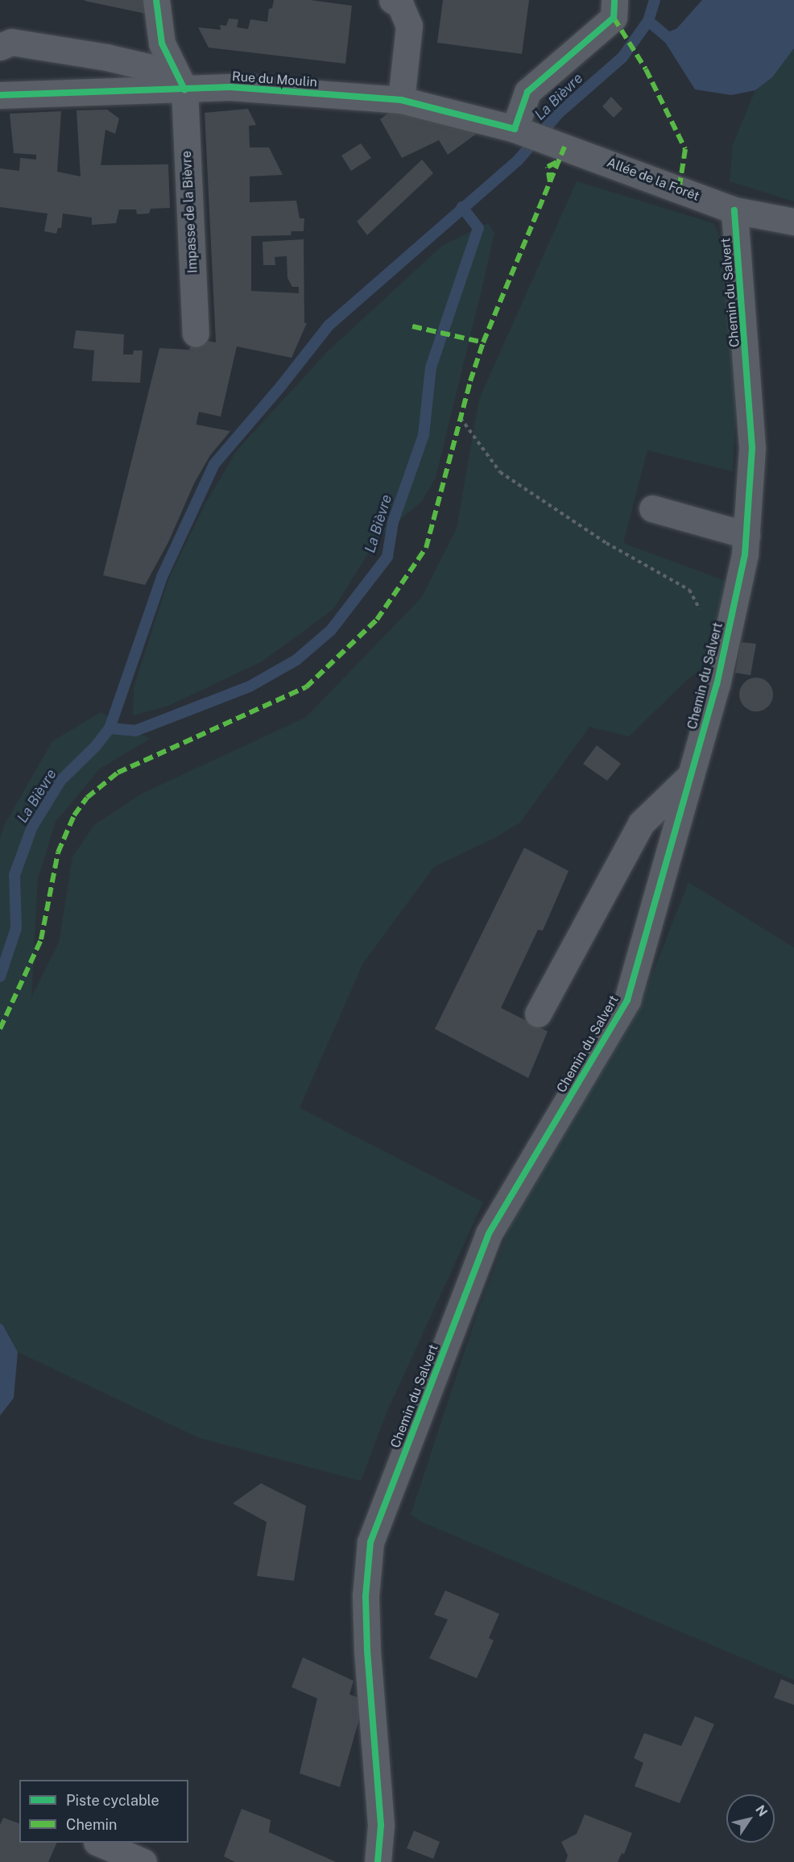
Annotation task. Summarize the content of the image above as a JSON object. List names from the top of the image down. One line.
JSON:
{"streets":{"street":["Rue du Moulin","Allée de la Forêt","Impasse de la Bièvre","Chemin du Salvert"]},"crossings":[["Rue du Moulin","Allée de la Forêt"],["Rue du Moulin","Impasse de la Bièvre"],["Allée de la Forêt","Chemin du Salvert"]],"water":["La Bièvre"],"legend":["Piste cyclable","Chemin"],"north":"top right"}
